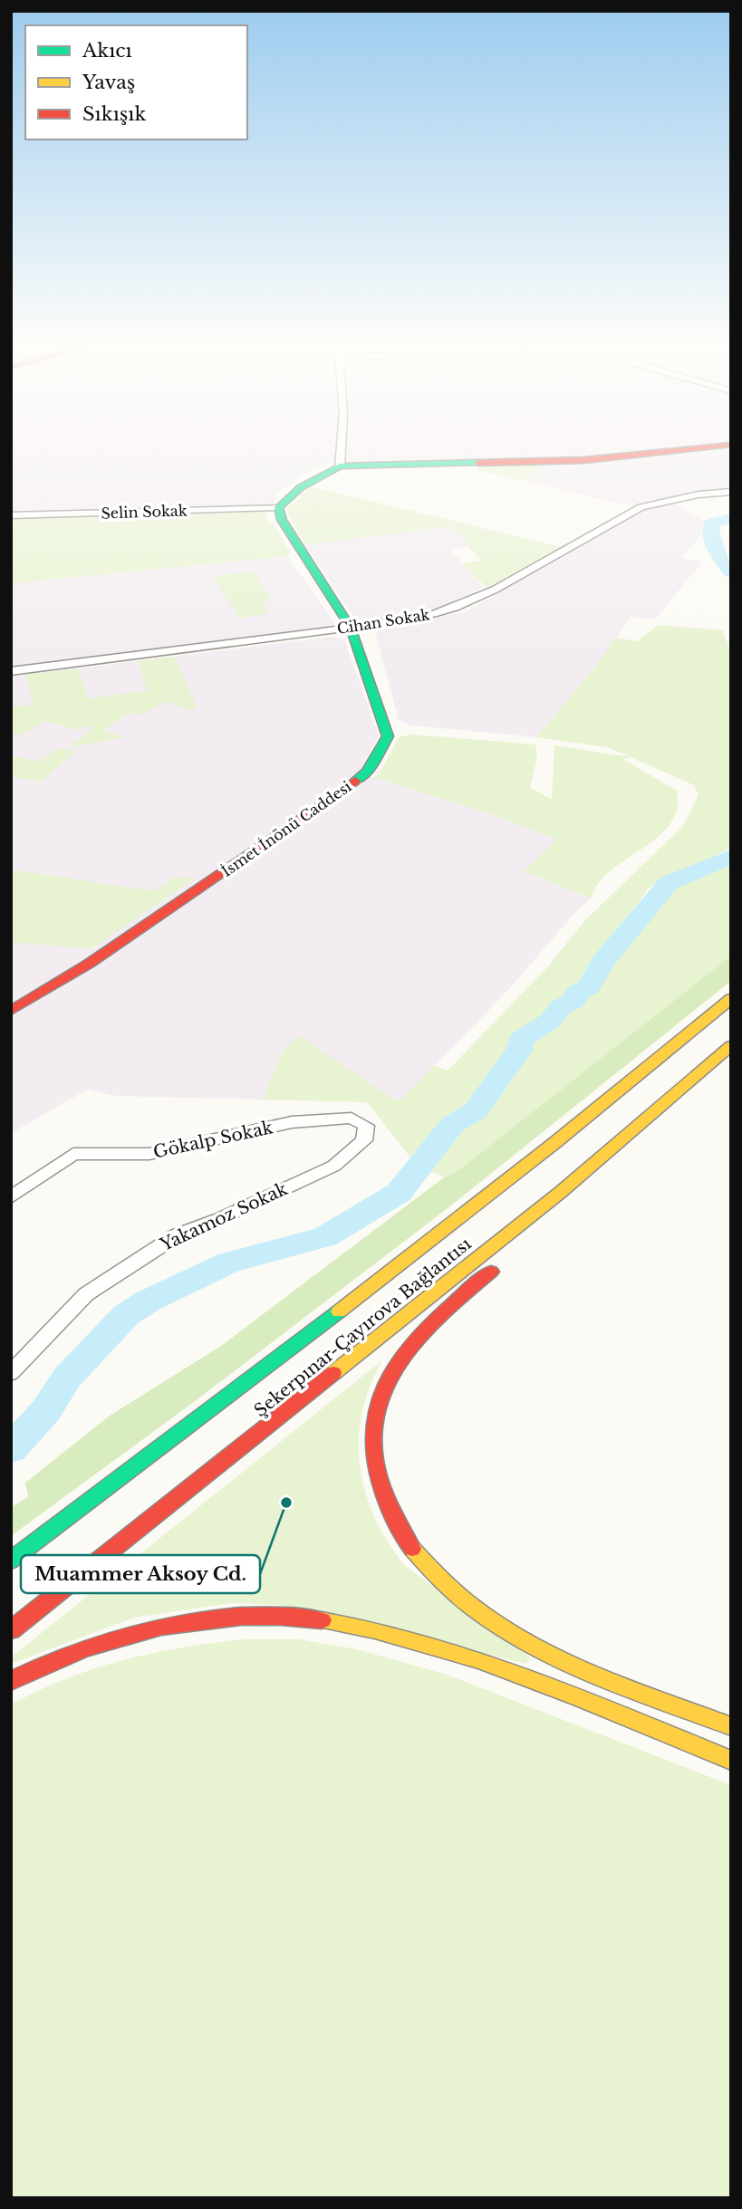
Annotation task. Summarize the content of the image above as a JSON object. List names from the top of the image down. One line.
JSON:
{"streets":{"main road":["İsmet İnönü Caddesi","Şekerpınar-Çayırova Bağlantısı"],"street":["Selin Sokak","Cihan Sokak","Gökalp Sokak","Yakamoz Sokak"]},"crossings":[["Selin Sokak","İsmet İnönü Caddesi"],["Cihan Sokak","İsmet İnönü Caddesi"],["Gökalp Sokak","Yakamoz Sokak"]],"places":["Muammer Aksoy Cd."],"legend":["Akıcı","Yavaş","Sıkışık"]}
